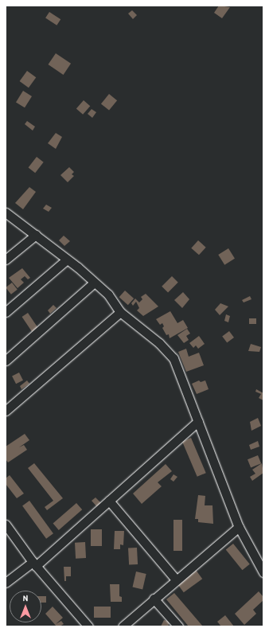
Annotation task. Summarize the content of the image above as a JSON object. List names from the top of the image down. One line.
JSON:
{"north":"top"}
